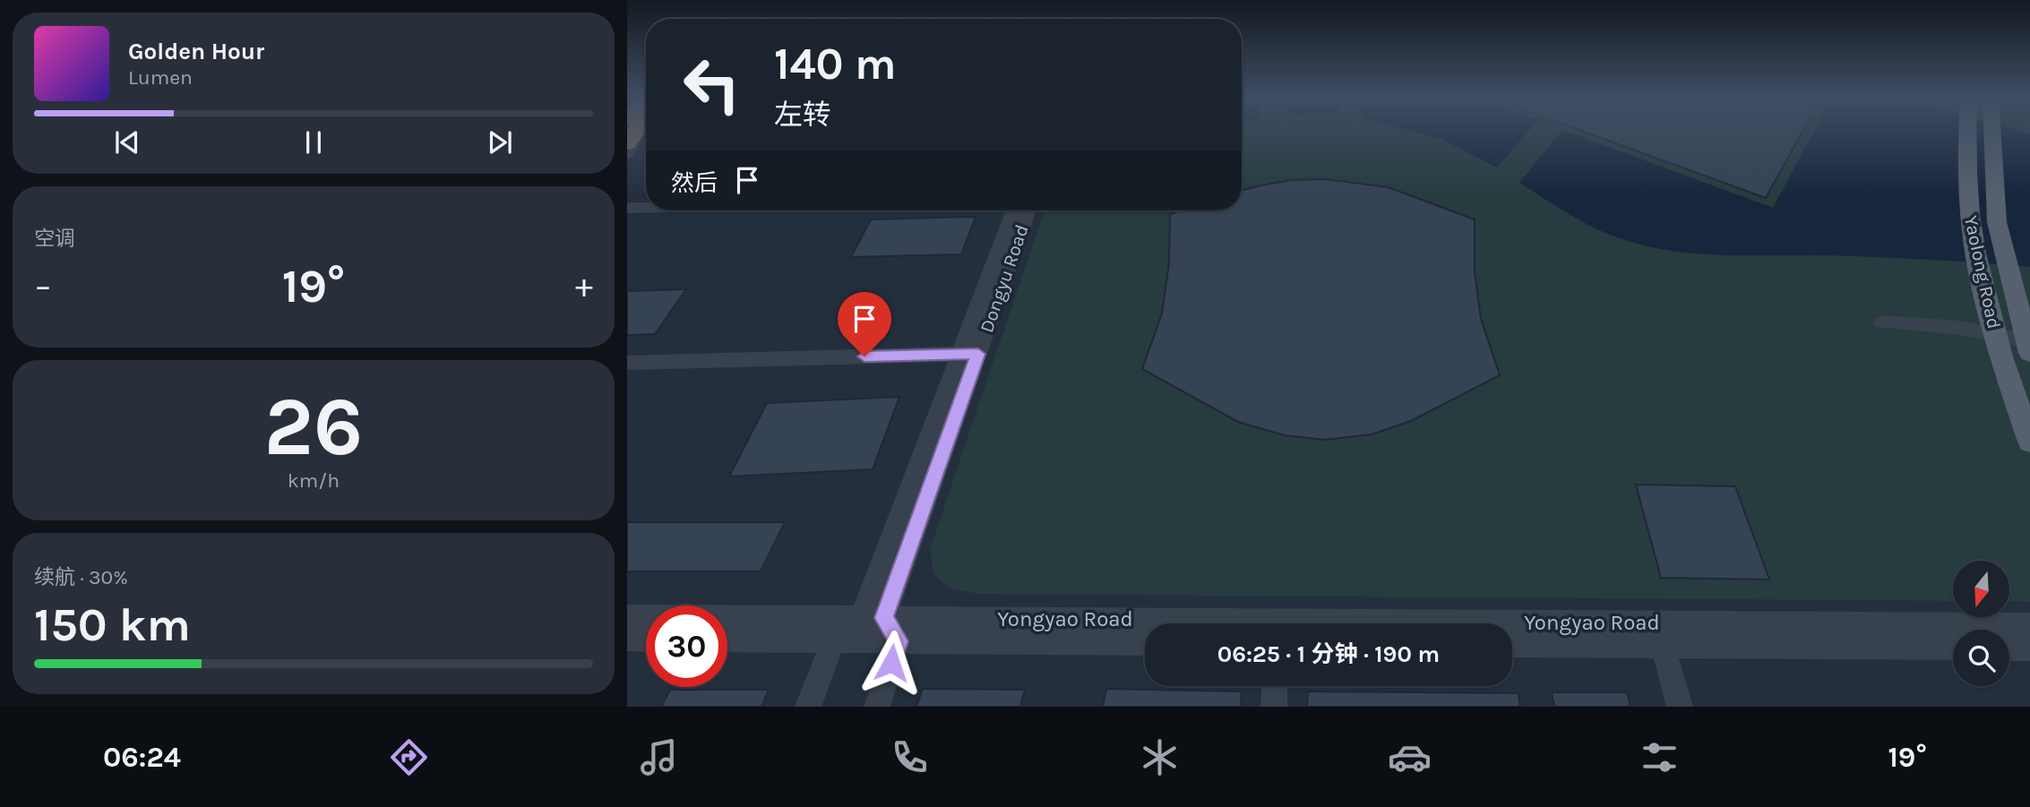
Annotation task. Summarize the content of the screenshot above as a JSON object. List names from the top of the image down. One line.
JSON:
{"streets":{"main road":["Yaolong Road"],"street":["Dongyu Road","Yongyao Road"]},"crossings":[["Dongyu Road","Yongyao Road"]],"north":"bottom","page":{"turn":["140 m","左转"],"song":["Golden Hour","Lumen"],"then":"然后","tile":["空调",["26","km/h"],["续航 · 30%","150 km"]],"heat":["−","19°","+"],"limit":"30","trip":"06:25 · 1 分钟 · 190 m","tabs":["06:24","19°"]}}
